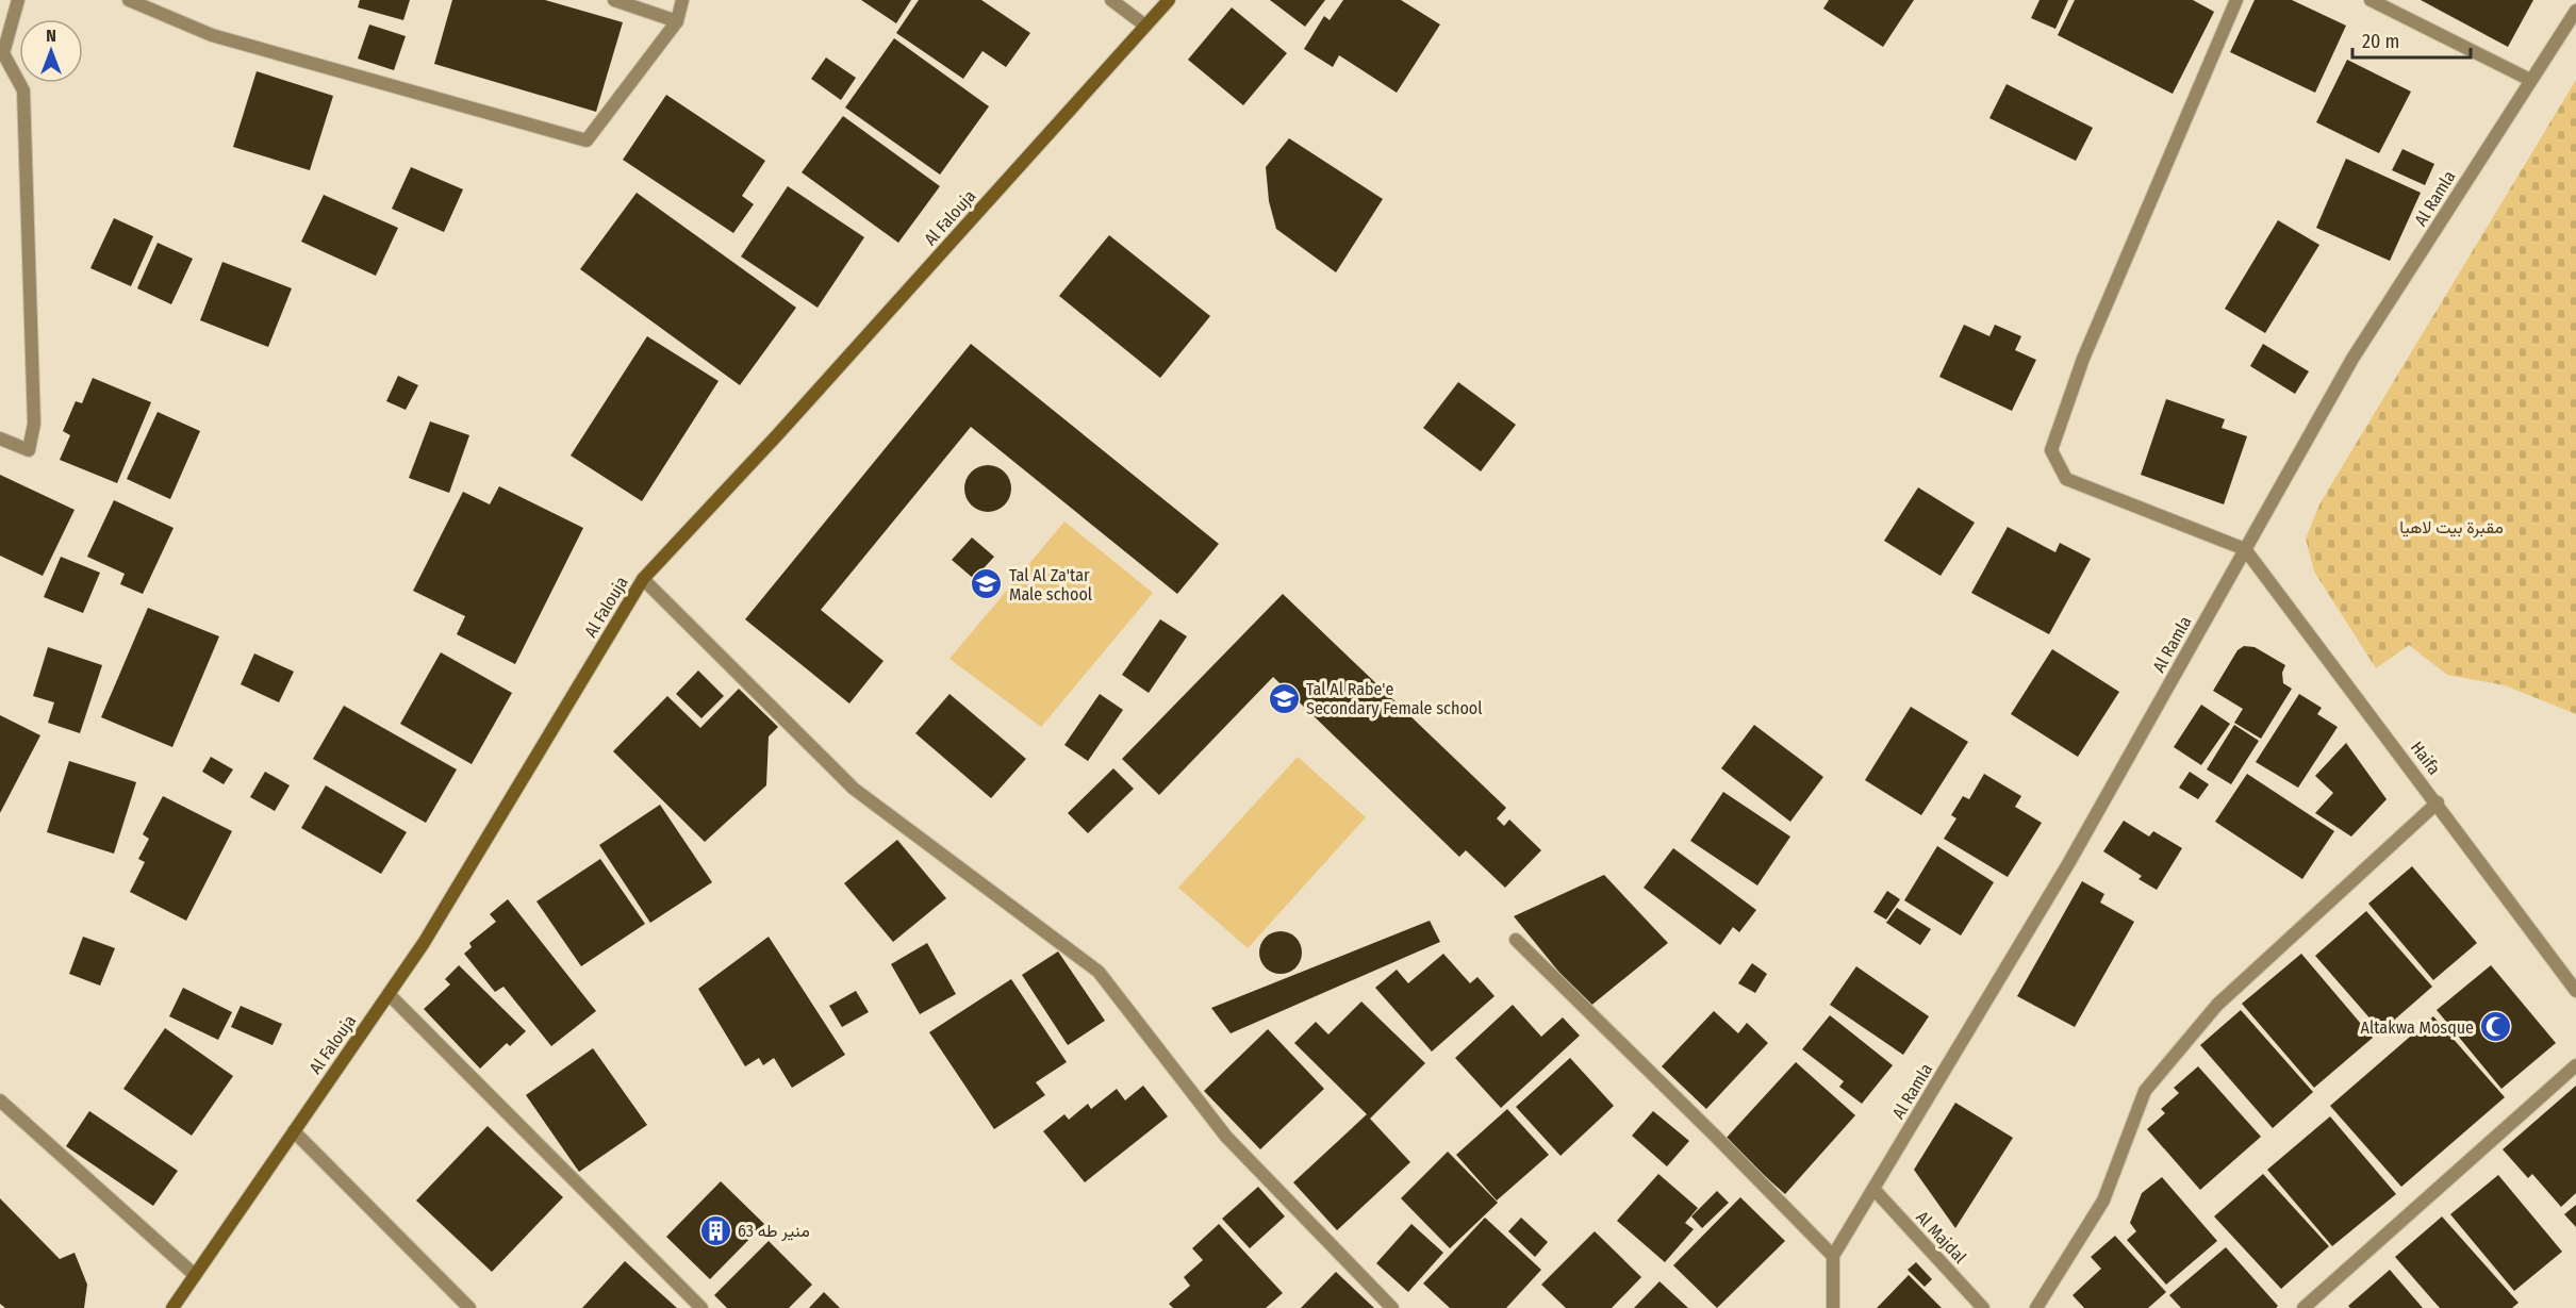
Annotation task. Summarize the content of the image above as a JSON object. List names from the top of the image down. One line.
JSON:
{"streets":{"main road":["Al Falouja"],"street":["Al Ramla","Haifa","Al Majdal"]},"crossings":[["Al Ramla","Haifa"],["Al Ramla","Al Majdal"]],"parks":["مقبرة بيت لاهيا"],"places":{"school or university":["Tal Al Za'tar Male school","Tal Al Rabe'e Secondary Female school"],"mosque":["Altakwa Mosque"],"building":["منير طه 63"]},"scale_bar":"20 m","north":"top"}
